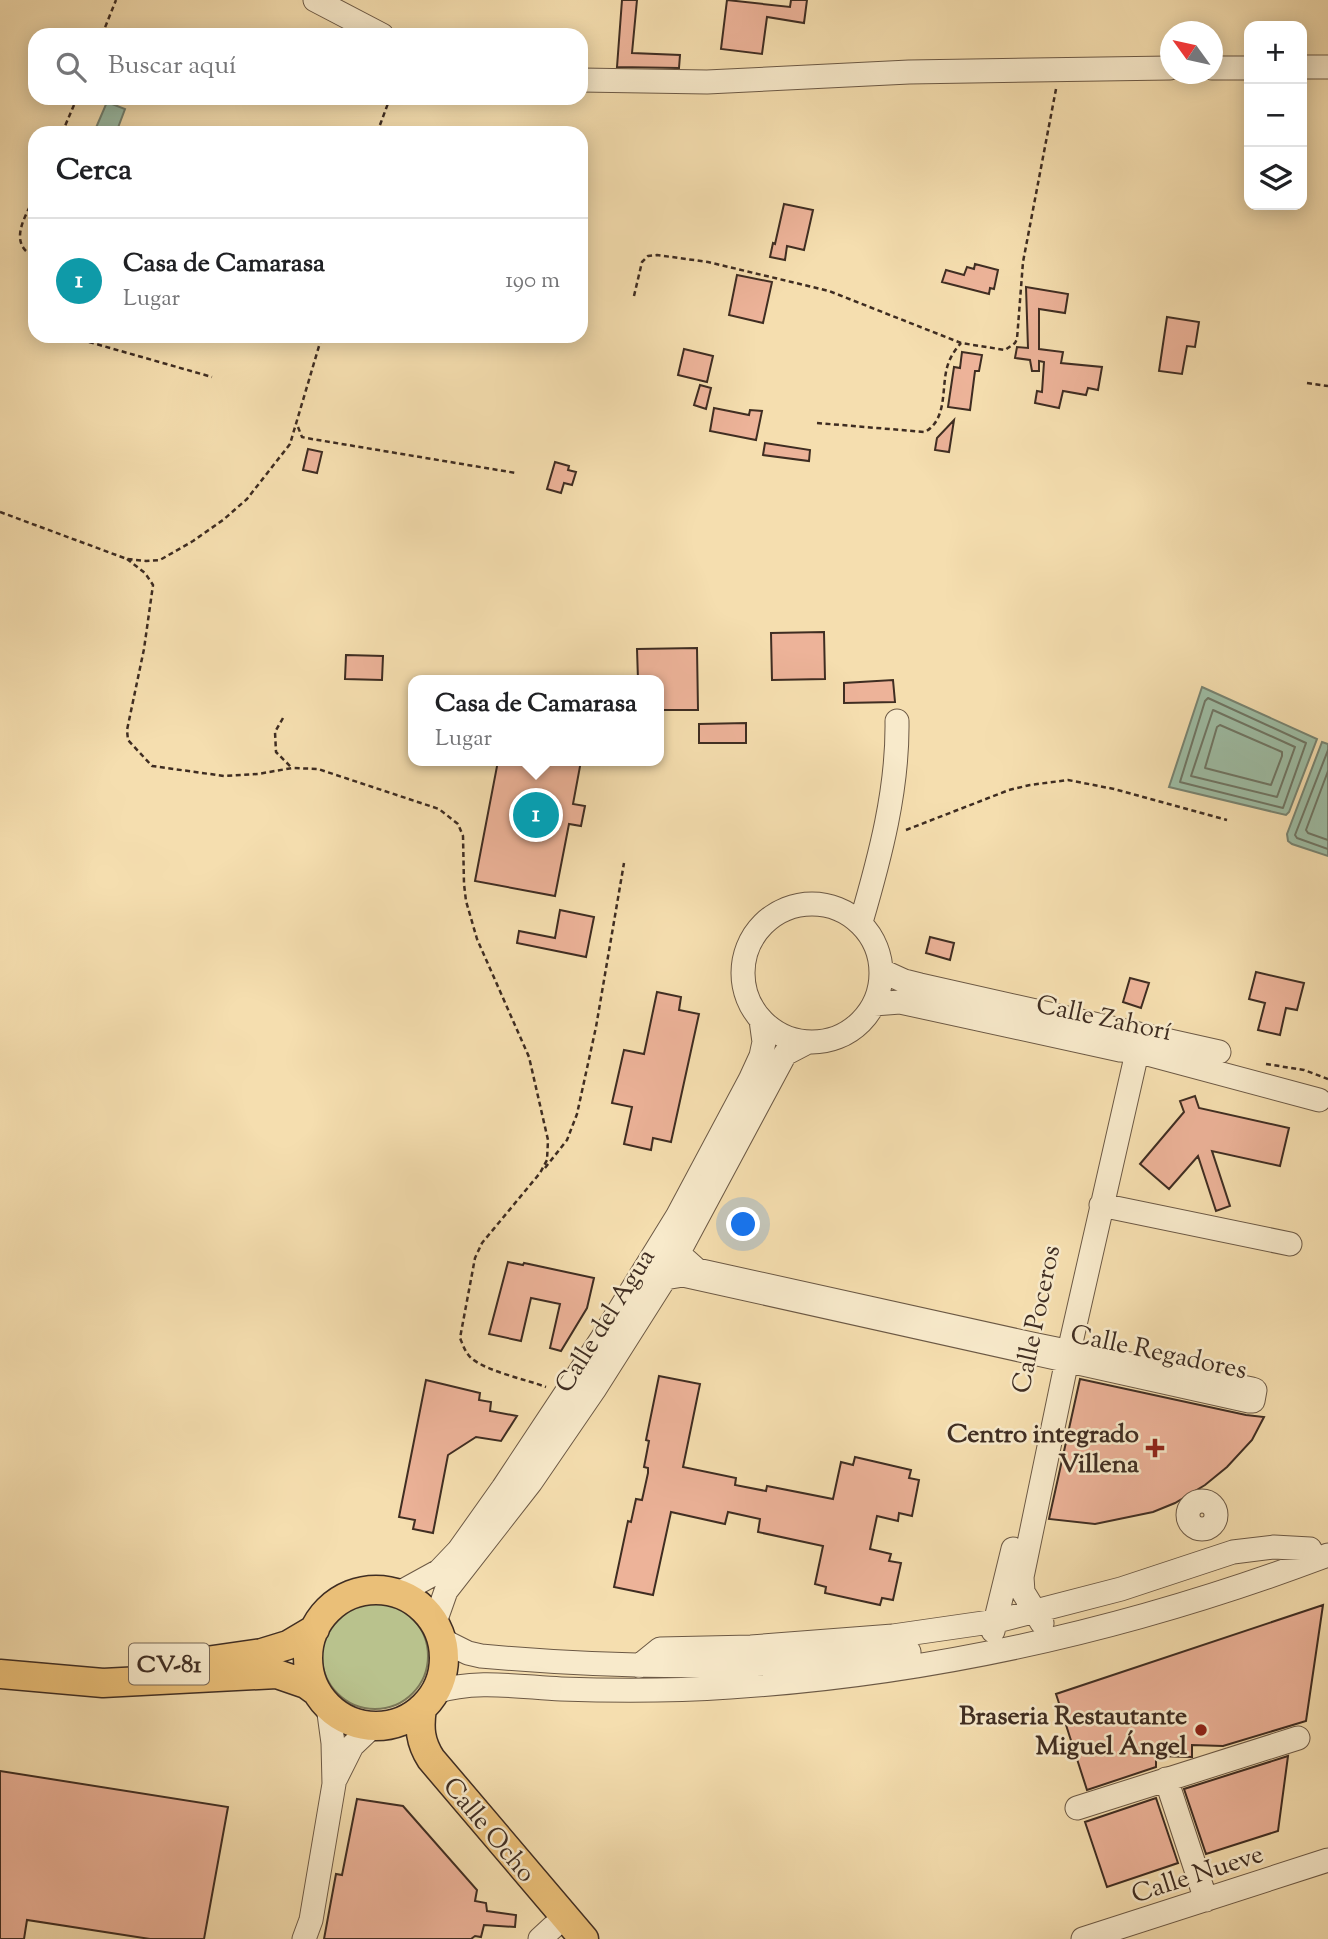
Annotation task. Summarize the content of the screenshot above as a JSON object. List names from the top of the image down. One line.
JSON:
{"streets":{"main road":["CV-81","Calle Ocho"],"street":["Calle Zahorí","Calle Poceros","Calle del Agua","Calle Regadores","Calle Nueve"]},"crossings":[["Calle Zahorí","Calle Poceros"],["Calle Zahorí","Calle del Agua"],["Calle Poceros","Calle Regadores"],["Calle del Agua","Calle Regadores"],["Calle del Agua","CV-81"],["Calle del Agua","Calle Ocho"],["CV-81","Calle Ocho"]],"places":{"health":["Centro integrado Villena"],"other":["Braseria Restautante Miguel Ángel"]},"north":"top left","page":{"map_buttons":["+","−"],"search":"Buscar aquí","heading":"Cerca","list":[{"mark":"1","name":"Casa de Camarasa","note":"Lugar","value":"190 m"}],"popup":["Casa de Camarasa","Lugar"],"pins":"1"}}
